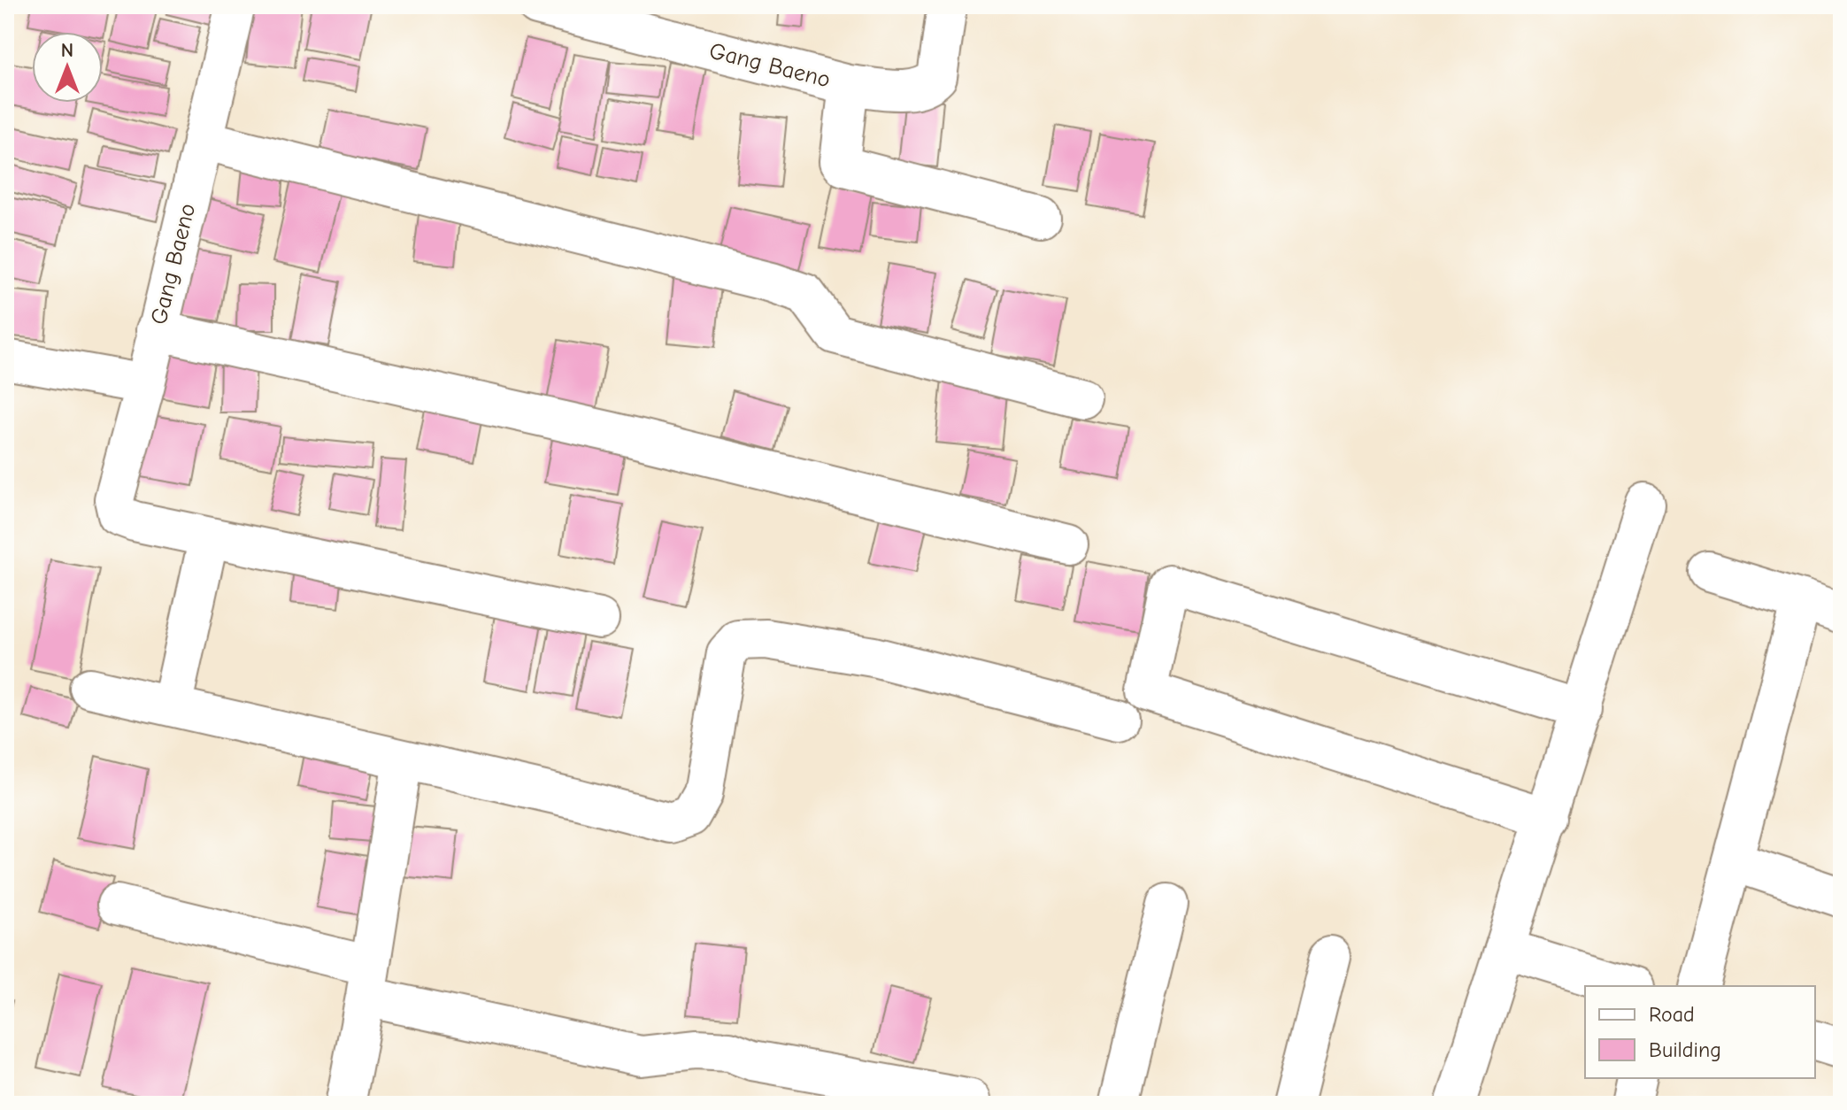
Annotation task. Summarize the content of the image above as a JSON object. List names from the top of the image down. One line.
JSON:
{"streets":{"street":["Gang Baeno"]},"legend":["Road","Building"],"north":"top"}
